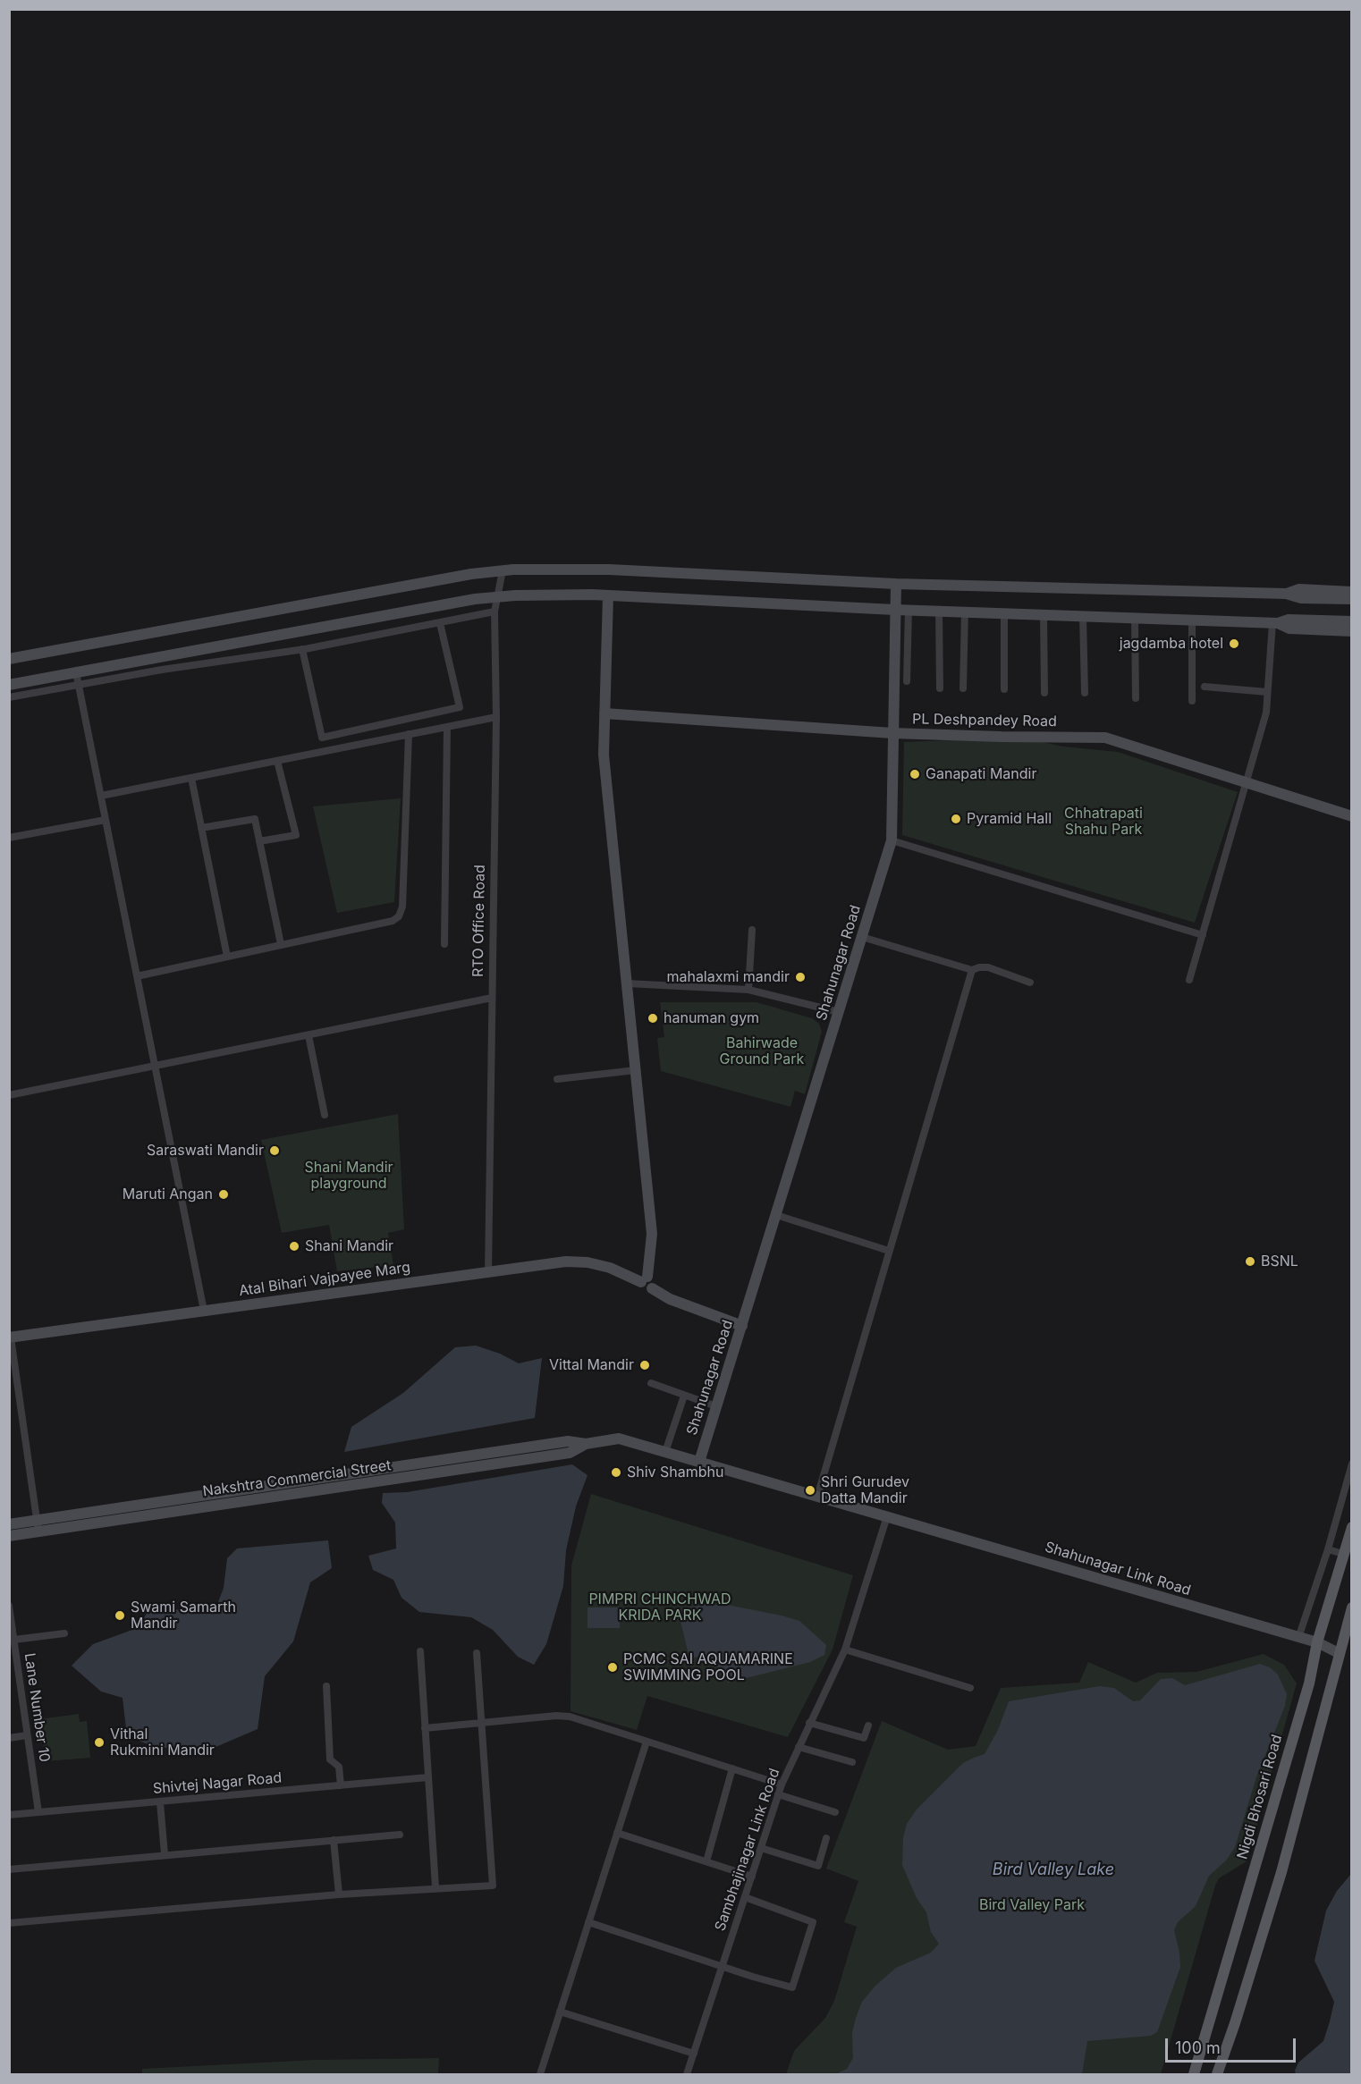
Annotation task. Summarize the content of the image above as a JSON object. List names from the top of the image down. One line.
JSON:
{"streets":{"main road":["Nigdi Bhosari Road"],"street":["PL Deshpandey Road","RTO Office Road","Shahunagar Road","Atal Bihari Vajpayee Marg","Nakshtra Commercial Street","Shahunagar Link Road","Lane Number 10","Shivtej Nagar Road","Sambhajinagar Link Road"]},"crossings":[["PL Deshpandey Road","Shahunagar Road"],["RTO Office Road","Atal Bihari Vajpayee Marg"],["Shahunagar Road","Nakshtra Commercial Street"],["Nakshtra Commercial Street","Shahunagar Link Road"],["Nakshtra Commercial Street","Sambhajinagar Link Road"],["Shahunagar Link Road","Nigdi Bhosari Road"],["Shahunagar Link Road","Sambhajinagar Link Road"],["Lane Number 10","Shivtej Nagar Road"]],"water":["Bird Valley Lake"],"parks":["Chhatrapati Shahu Park","Bahirwade Ground Park","Shani Mandir playground","PIMPRI CHINCHWAD KRIDA PARK","Bird Valley Park"],"places":["jagdamba hotel","Ganapati Mandir","Pyramid Hall","mahalaxmi mandir","hanuman gym","Saraswati Mandir","Maruti Angan","Shani Mandir","BSNL","Vittal Mandir","Shiv Shambhu","Shri Gurudev Datta Mandir","Swami Samarth Mandir","PCMC SAI AQUAMARINE SWIMMING POOL","Vithal Rukmini Mandir"],"scale_bar":"100 m"}
